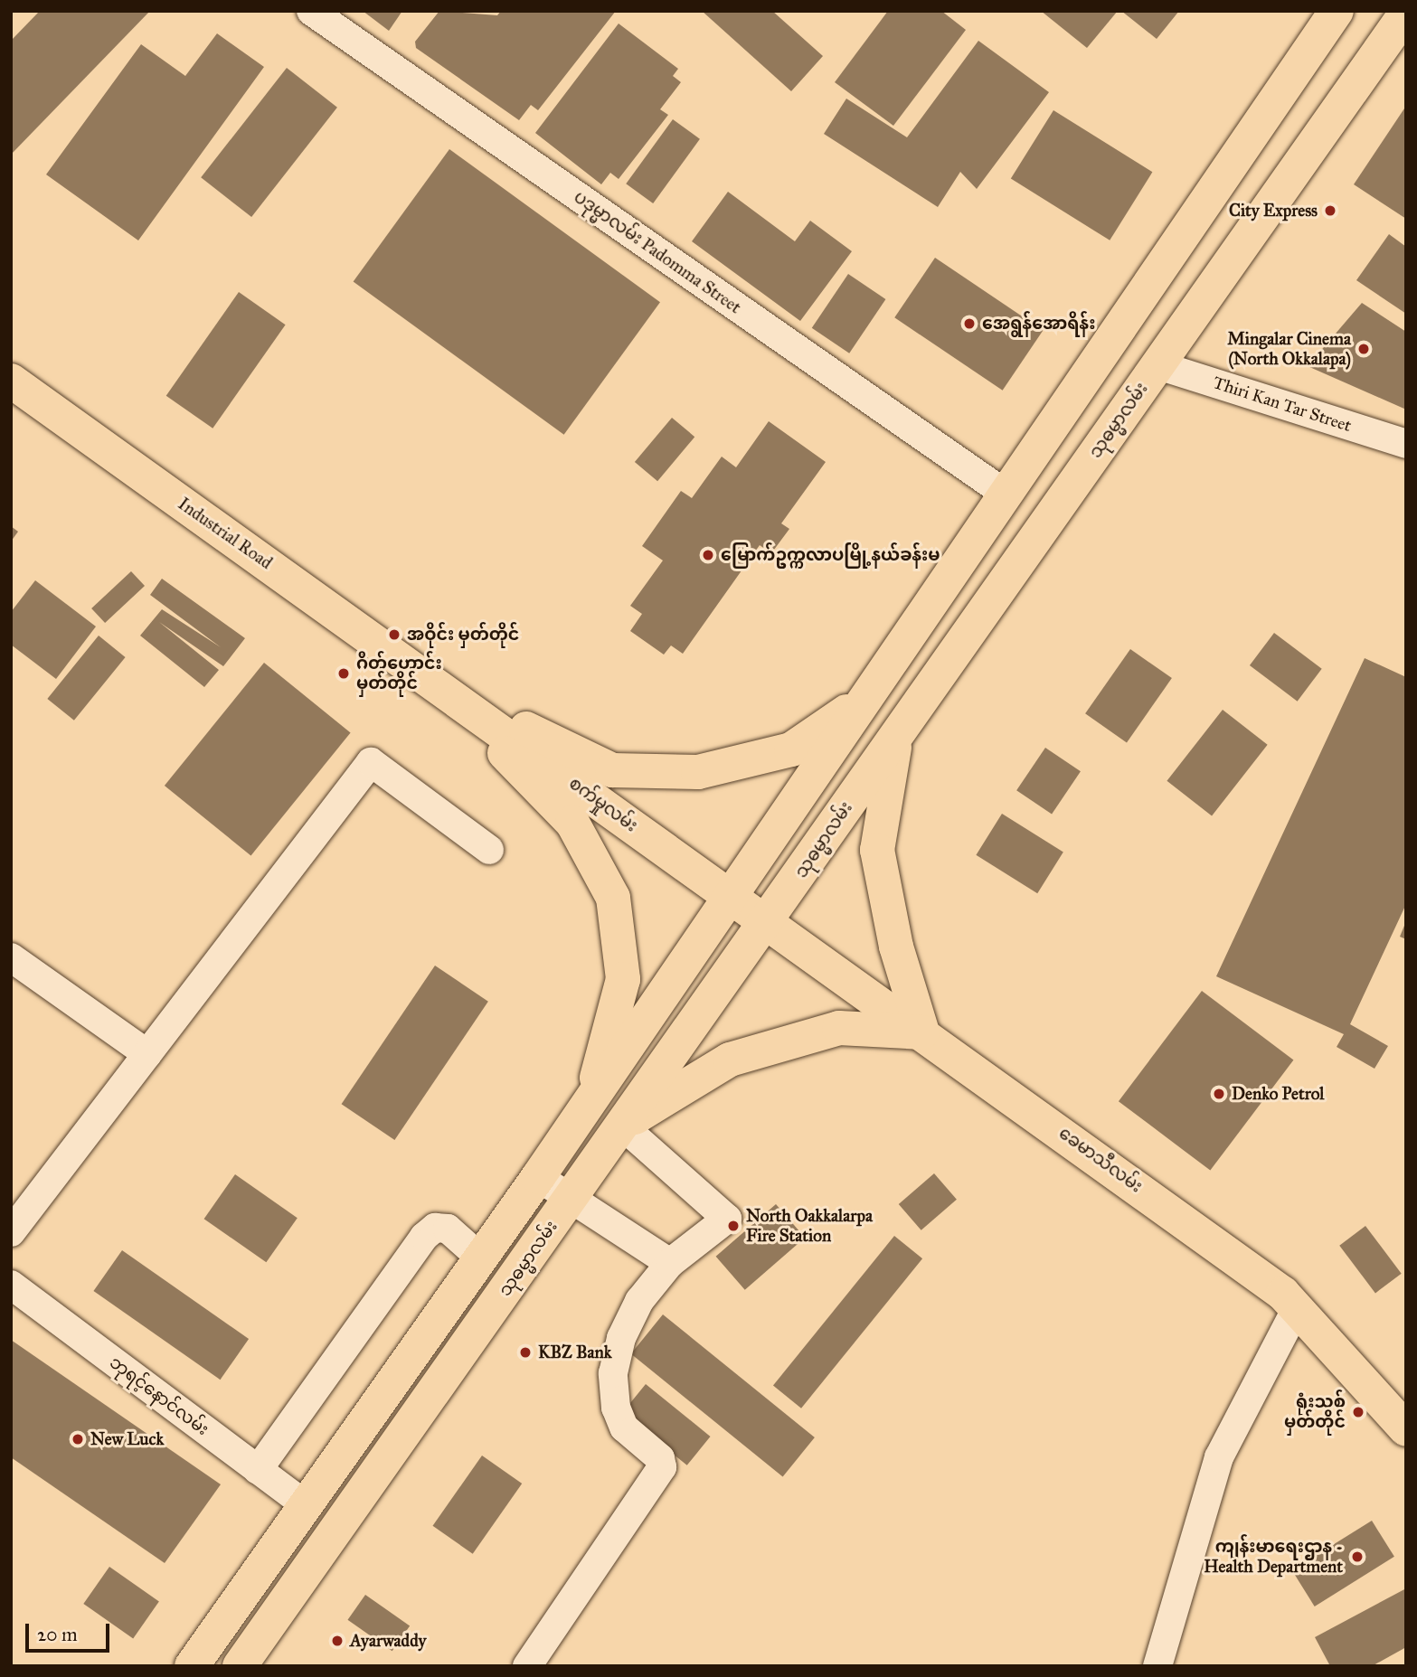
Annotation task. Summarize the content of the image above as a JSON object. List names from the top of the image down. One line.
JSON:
{"streets":{"main road":["သုဓမ္မာလမ်း","Industrial Road","စက်မှုလမ်း","ခေမာသီလမ်း"],"street":["ပဒုမ္မာလမ်း Padomma Street","Thiri Kan Tar Street","ဘုရင့်နောင်လမ်း"]},"crossings":[["Thiri Kan Tar Street","သုဓမ္မာလမ်း"],["သုဓမ္မာလမ်း","စက်မှုလမ်း"],["သုဓမ္မာလမ်း","ခေမာသီလမ်း"],["Industrial Road","စက်မှုလမ်း"],["စက်မှုလမ်း","ခေမာသီလမ်း"]],"places":["City Express","အေရွန်အောရိန်း","Mingalar Cinema (North Okkalapa)","မြောက်ဥက္ကလာပမြို့နယ်ခန်းမ","အဝိုင်း မှတ်တိုင်","ဂိတ်ဟောင်း မှတ်တိုင်","Denko Petrol","North Oakkalarpa Fire Station","KBZ Bank","ရုံးသစ် မှတ်တိုင်","New Luck","ကျန်းမာရေးဌာန - Health Department","Ayarwaddy"],"scale_bar":"20 m"}
